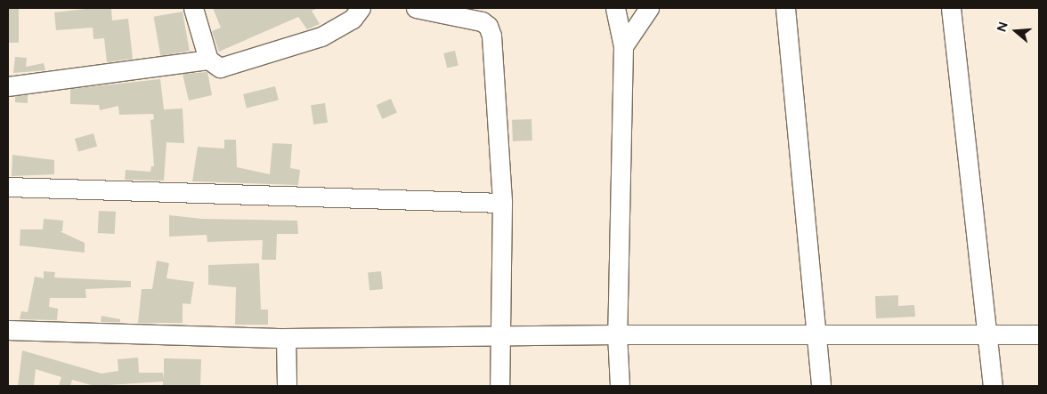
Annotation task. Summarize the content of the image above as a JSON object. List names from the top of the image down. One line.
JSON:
{"north":"left"}
